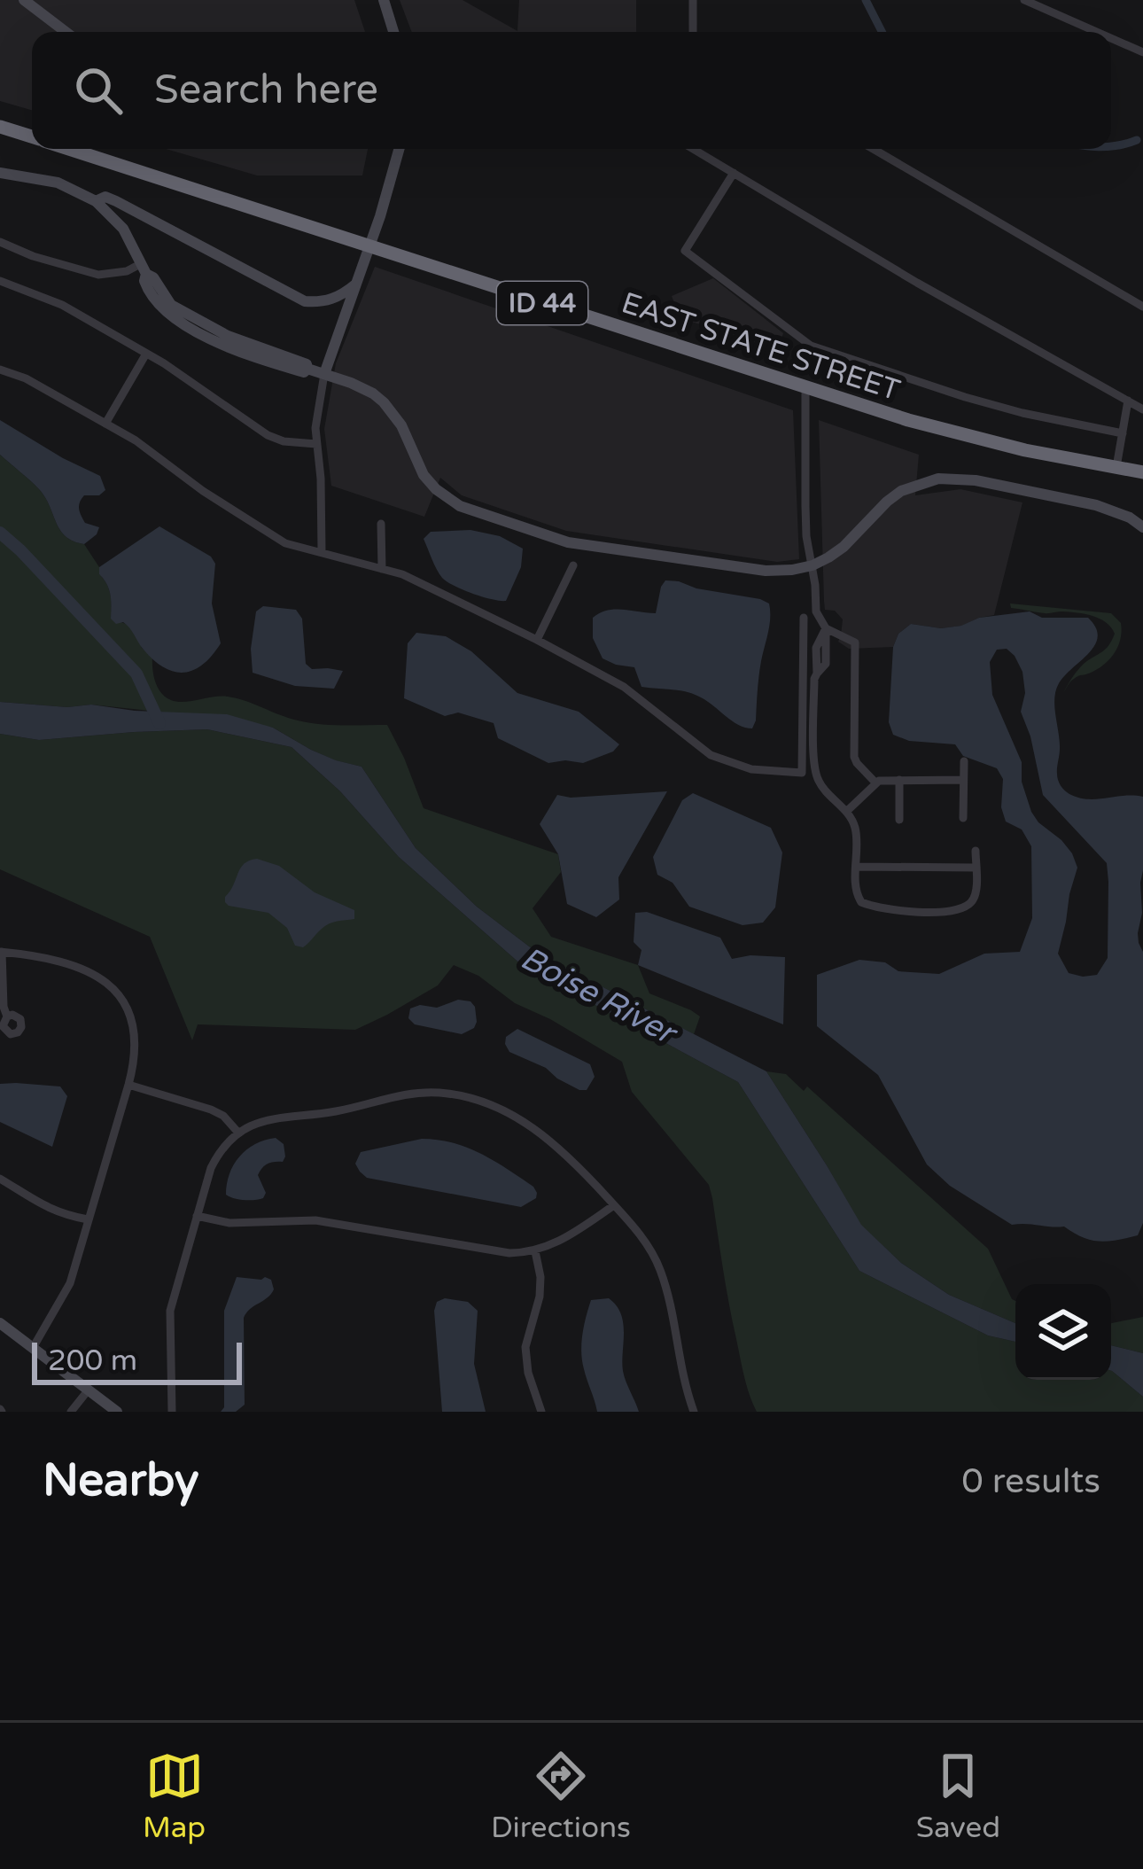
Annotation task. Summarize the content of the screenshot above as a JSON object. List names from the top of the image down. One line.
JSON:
{"streets":{"highway":["ID 44","EAST STATE STREET"]},"crossings":[["ID 44","EAST STATE STREET"]],"water":["Boise River"],"scale_bar":"200 m","page":{"search":"Search here","scale":"200 m","heading":["Nearby","0 results"],"nav":["Map","Directions","Saved"]}}
